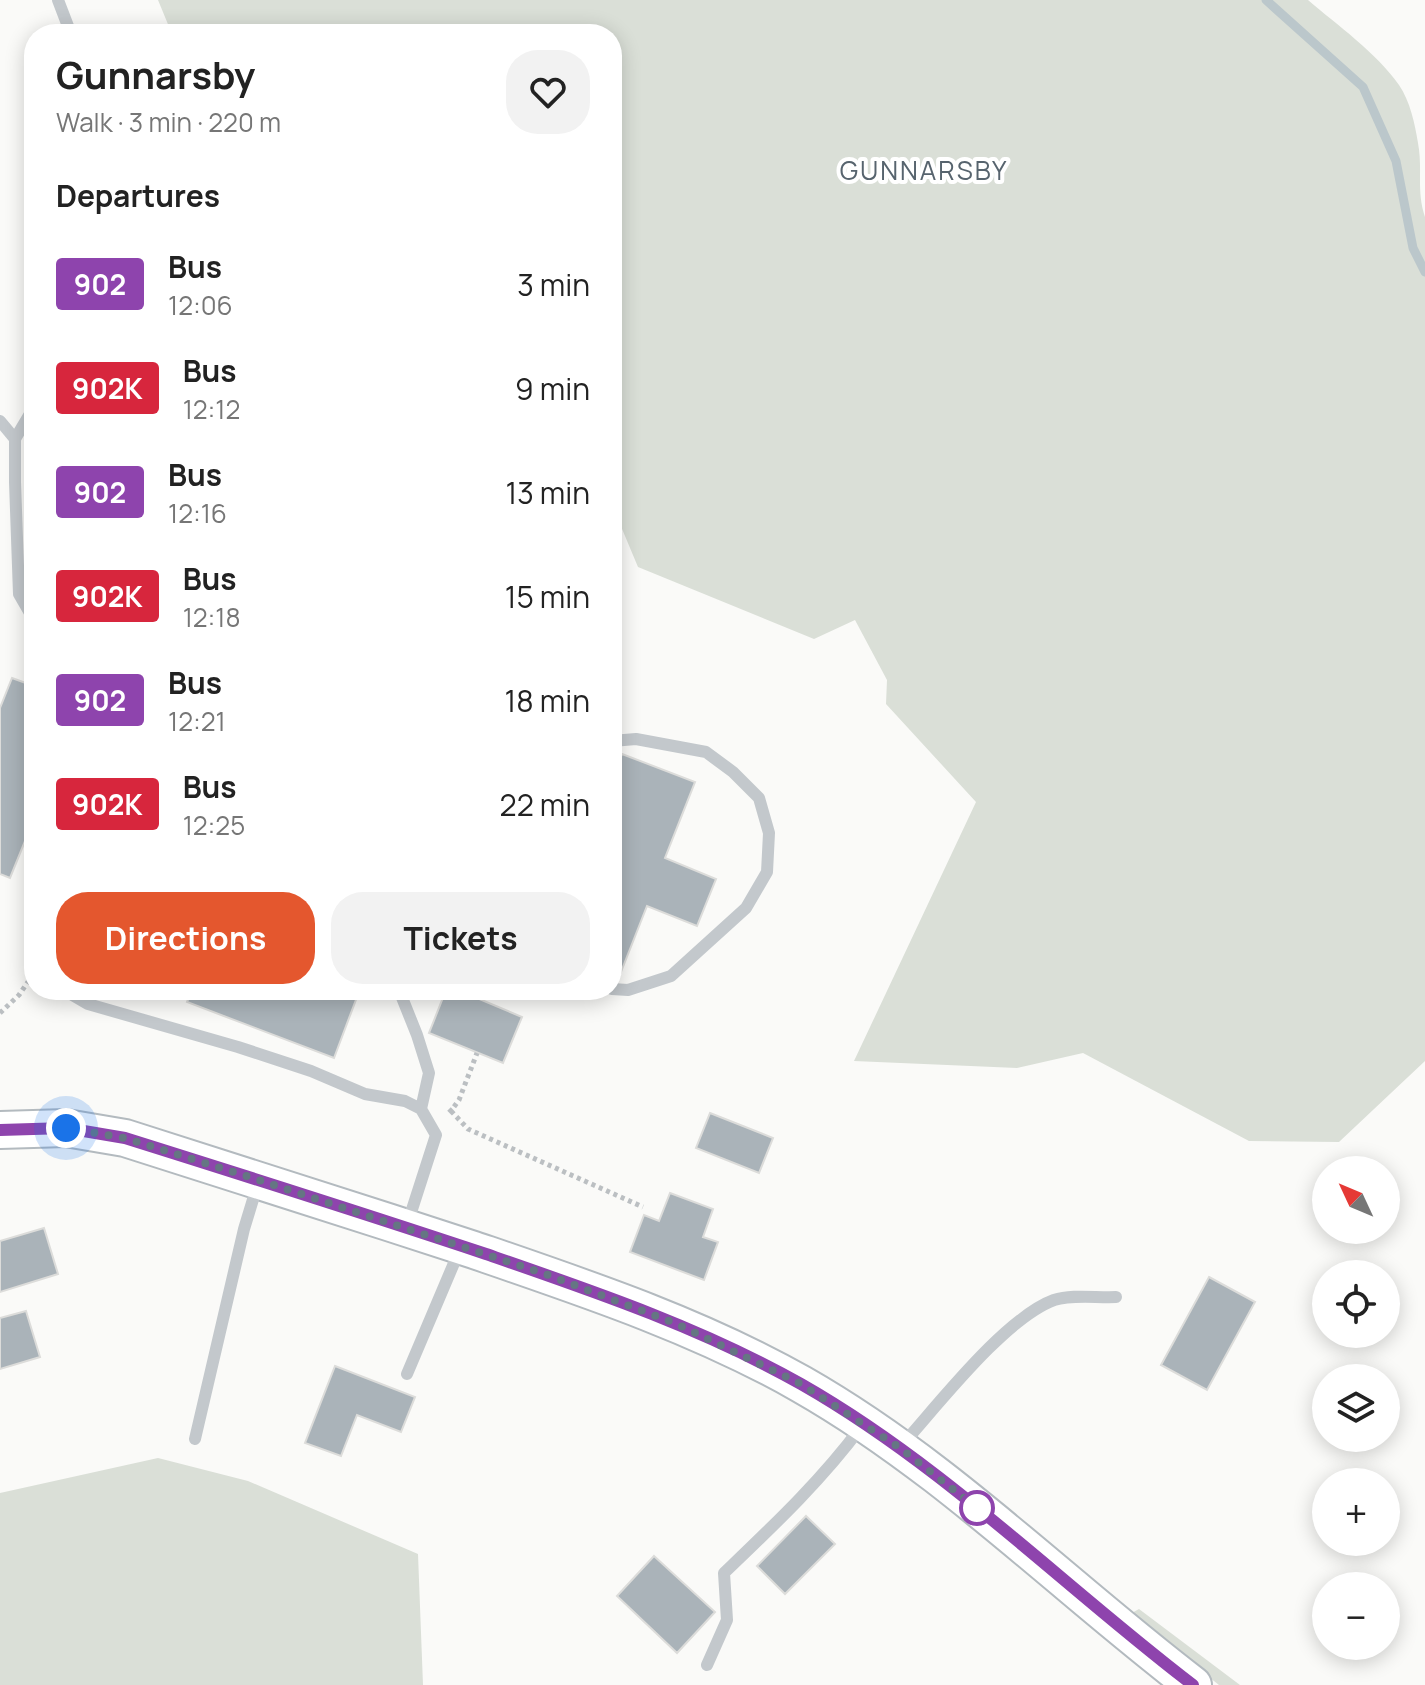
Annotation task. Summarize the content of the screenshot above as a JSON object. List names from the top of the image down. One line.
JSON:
{"districts":["GUNNARSBY"],"lines":["bus line 902"],"north":"top left","page":{"heading":[["Gunnarsby","Walk · 3 min · 220 m"],"Departures"],"list":[{"mark":"902","name":"Bus","note":"12:06","value":"3 min"},{"mark":"902K","name":"Bus","note":"12:12","value":"9 min"},{"mark":"902","name":"Bus","note":"12:16","value":"13 min"},{"mark":"902K","name":"Bus","note":"12:18","value":"15 min"},{"mark":"902","name":"Bus","note":"12:21","value":"18 min"},{"mark":"902K","name":"Bus","note":"12:25","value":"22 min"}],"buttons":["Directions","Tickets"],"map_buttons":["+","−"]}}
